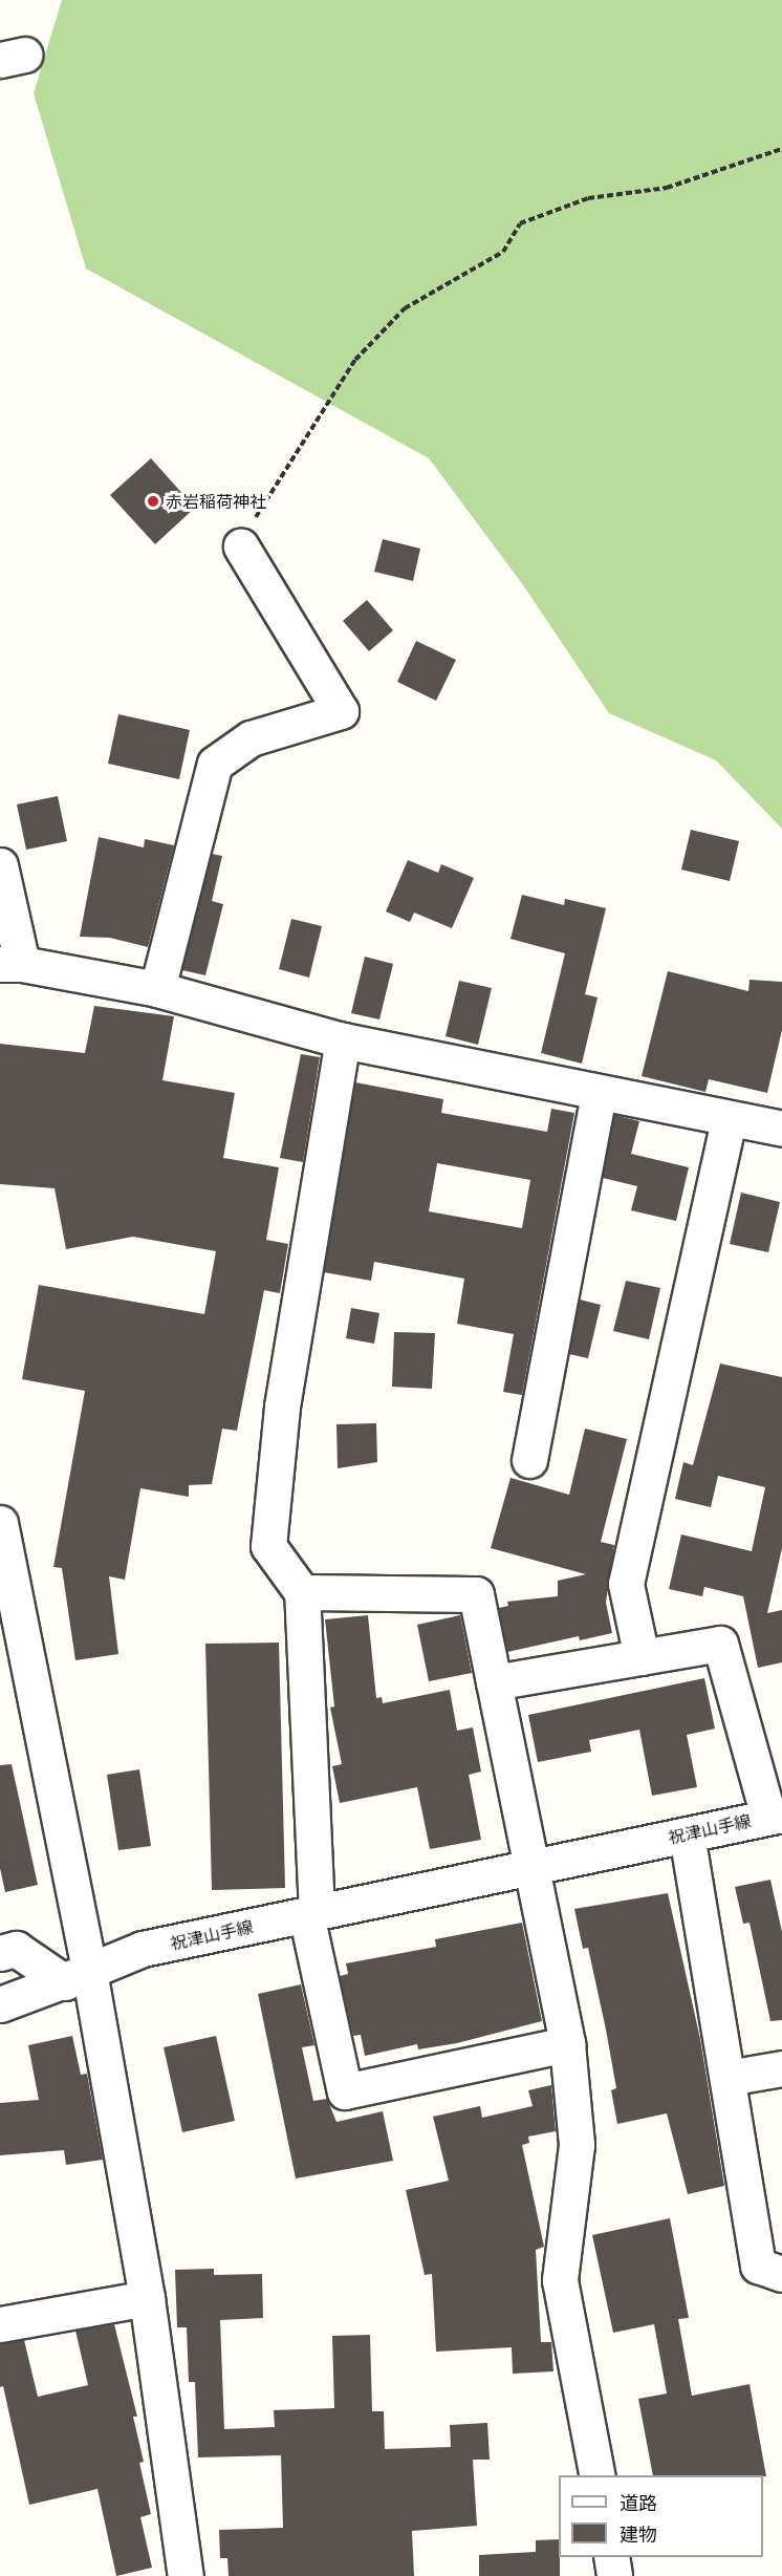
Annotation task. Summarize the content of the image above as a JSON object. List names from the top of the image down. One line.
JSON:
{"streets":{"street":["祝津山手線"]},"places":["赤岩稲荷神社"],"legend":["道路","建物"]}
